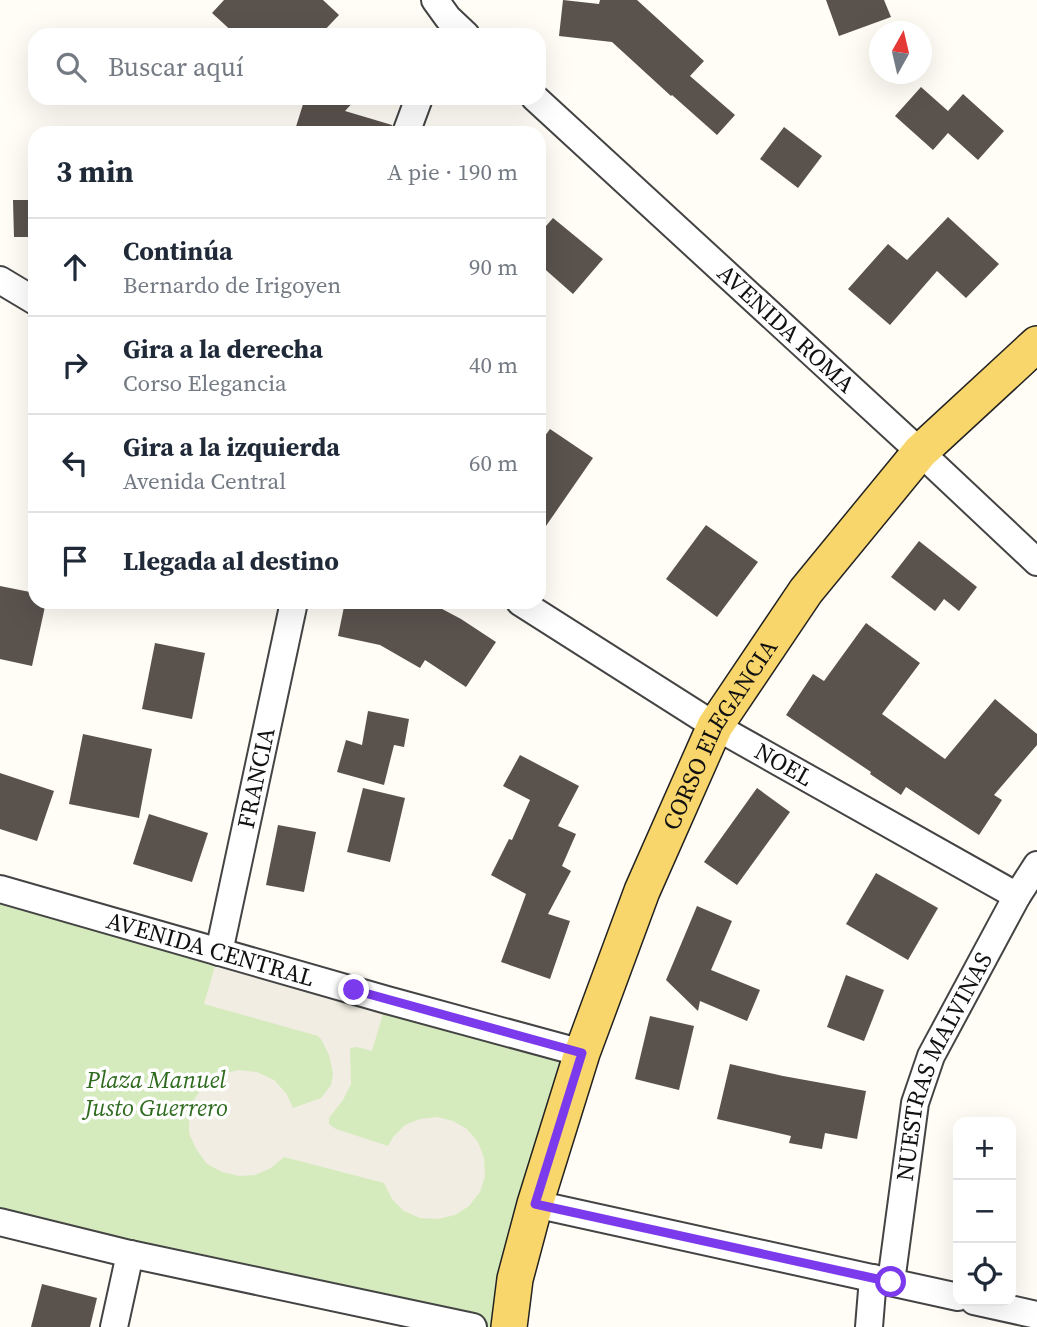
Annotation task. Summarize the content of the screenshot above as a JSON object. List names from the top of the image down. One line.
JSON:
{"streets":{"main road":["CORSO ELEGANCIA"],"street":["AVENIDA ROMA","NOEL","FRANCIA","AVENIDA CENTRAL","NUESTRAS MALVINAS"]},"crossings":[["AVENIDA ROMA","CORSO ELEGANCIA"],["CORSO ELEGANCIA","NOEL"],["CORSO ELEGANCIA","AVENIDA CENTRAL"],["NOEL","NUESTRAS MALVINAS"],["FRANCIA","AVENIDA CENTRAL"]],"parks":["Plaza Manuel Justo Guerrero"],"north":"top","page":{"search":"Buscar aquí","heading":["3 min","A pie · 190 m"],"list":[["Continúa","Bernardo de Irigoyen","90 m"],["Gira a la derecha","Corso Elegancia","40 m"],["Gira a la izquierda","Avenida Central","60 m"],"Llegada al destino"],"map_buttons":["+","−"]}}
